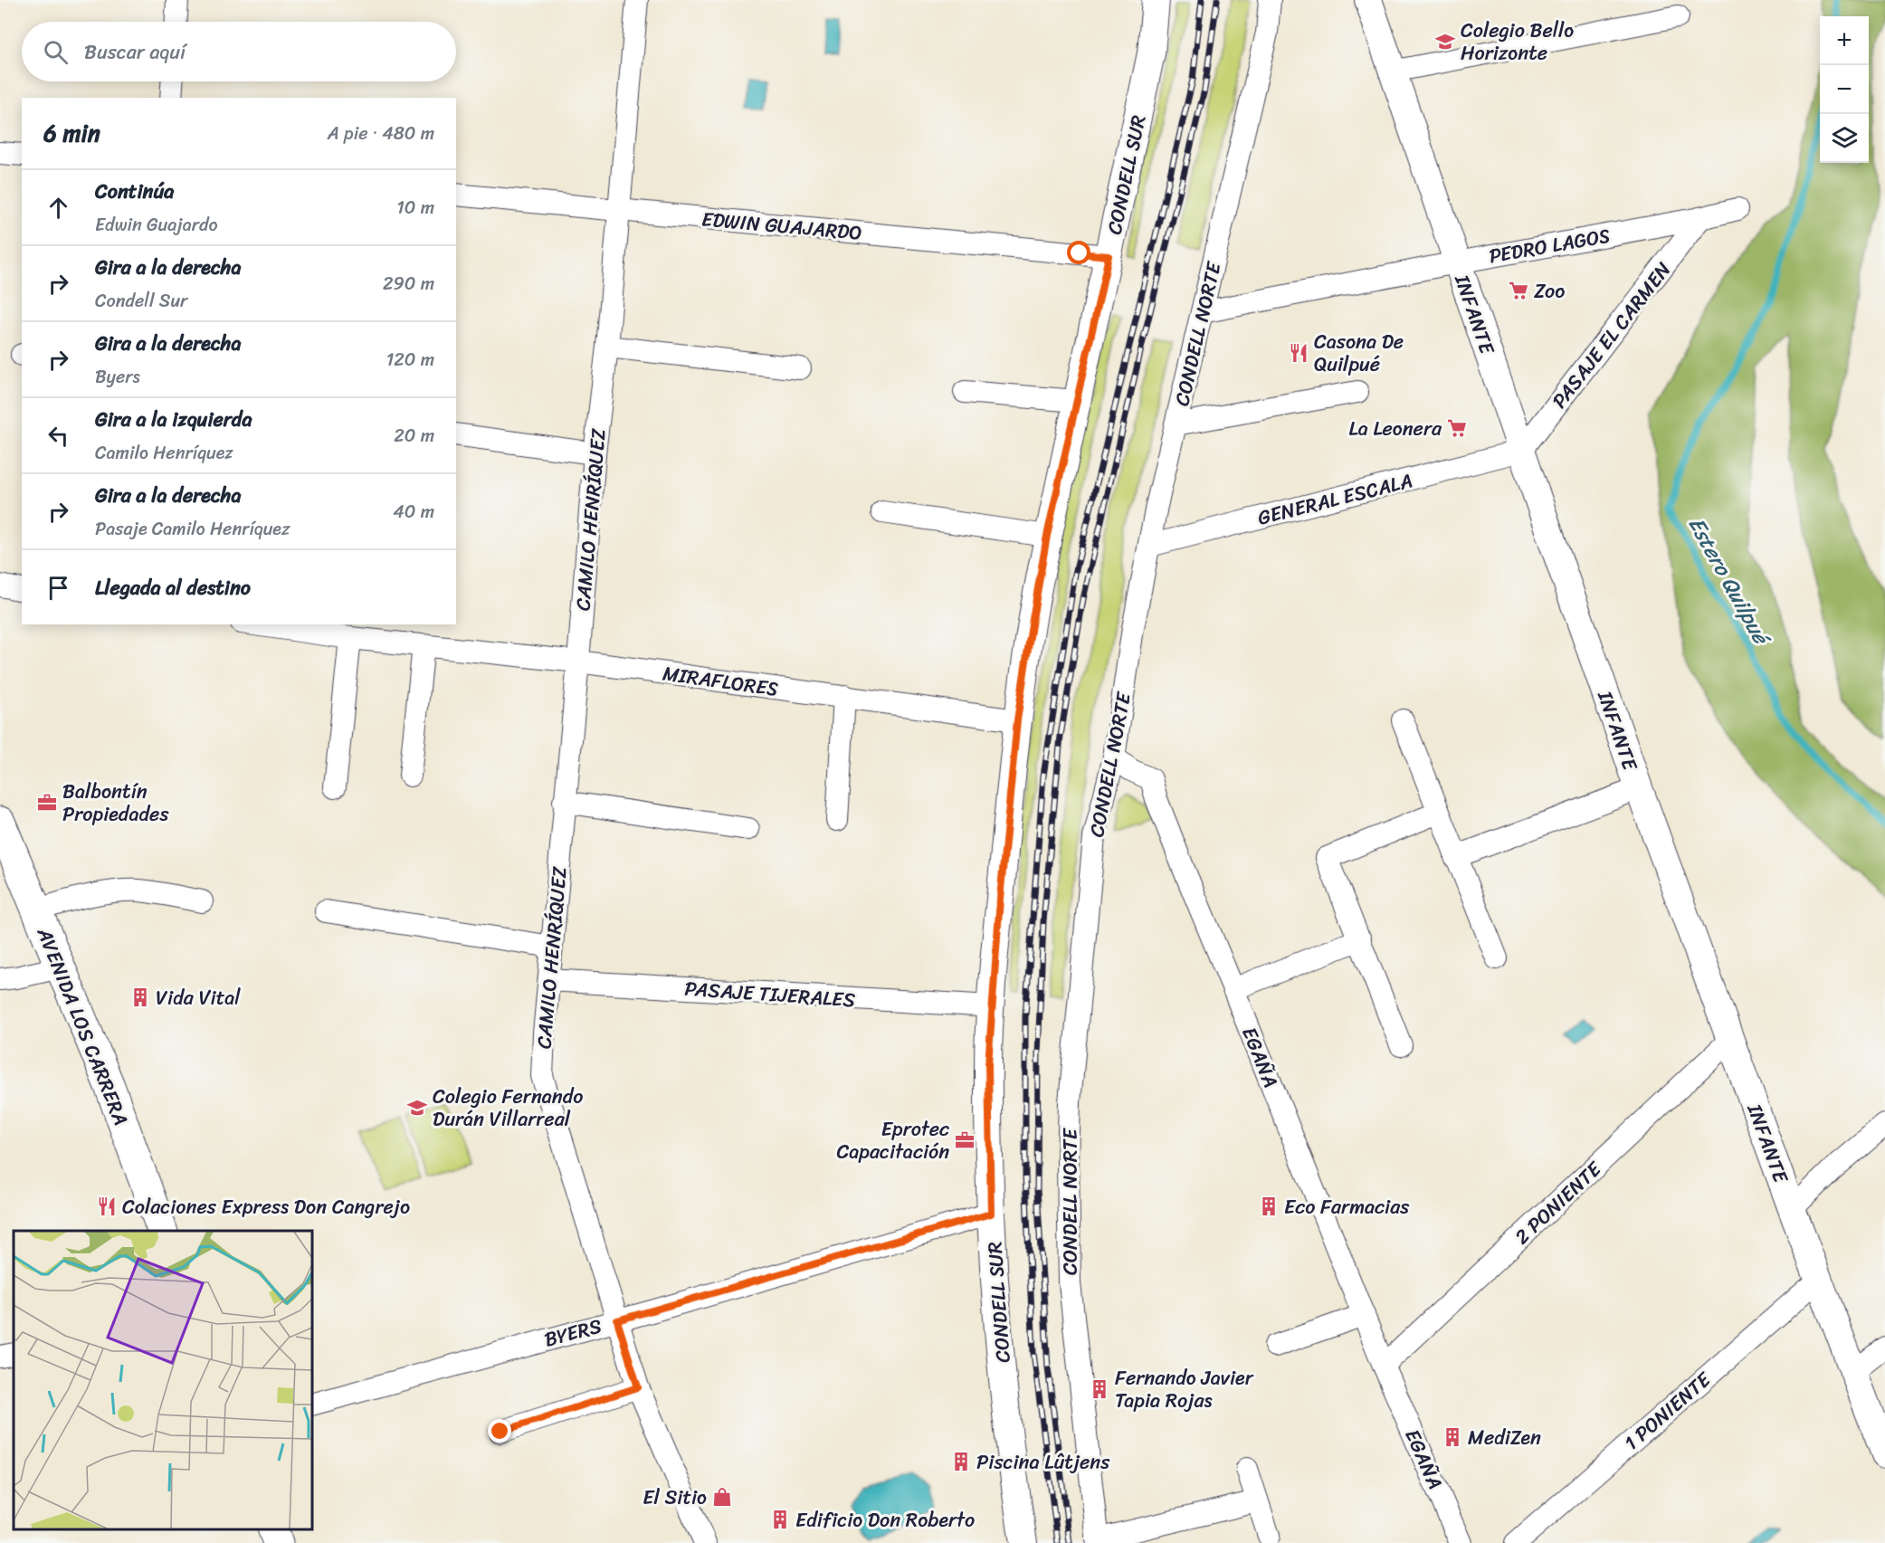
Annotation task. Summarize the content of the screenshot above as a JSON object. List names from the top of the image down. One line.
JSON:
{"streets":{"main road":["AVENIDA LOS CARRERA"],"street":["CONDELL SUR","EDWIN GUAJARDO","PEDRO LAGOS","INFANTE","CONDELL NORTE","PASAJE EL CARMEN","GENERAL ESCALA","CAMILO HENRÍQUEZ","MIRAFLORES","PASAJE TIJERALES","EGAÑA","2 PONIENTE","BYERS","1 PONIENTE"]},"crossings":[["CONDELL SUR","EDWIN GUAJARDO"],["CONDELL SUR","MIRAFLORES"],["CONDELL SUR","PASAJE TIJERALES"],["CONDELL SUR","BYERS"],["EDWIN GUAJARDO","CAMILO HENRÍQUEZ"],["PEDRO LAGOS","INFANTE"],["PEDRO LAGOS","CONDELL NORTE"],["PEDRO LAGOS","PASAJE EL CARMEN"],["INFANTE","PASAJE EL CARMEN"],["INFANTE","GENERAL ESCALA"],["INFANTE","2 PONIENTE"],["INFANTE","1 PONIENTE"],["CONDELL NORTE","GENERAL ESCALA"],["CONDELL NORTE","EGAÑA"],["PASAJE EL CARMEN","GENERAL ESCALA"],["CAMILO HENRÍQUEZ","MIRAFLORES"],["CAMILO HENRÍQUEZ","PASAJE TIJERALES"],["CAMILO HENRÍQUEZ","BYERS"],["EGAÑA","2 PONIENTE"]],"water":["Estero Quilpué"],"places":{"school or university":["Colegio Bello Horizonte","Colegio Fernando Durán Villarreal"],"supermarket":["Zoo","La Leonera"],"restaurant":["Casona De Quilpué","Colaciones Express Don Cangrejo"],"office":["Balbontín Propiedades","Eprotec Capacitación"],"building":["Vida Vital","Eco Farmacias","Fernando Javier Tapia Rojas","MediZen","Piscina Lûtjens","Edificio Don Roberto"],"shop":["El Sitio"]},"page":{"map_buttons":["+","−"],"search":"Buscar aquí","heading":["6 min","A pie · 480 m"],"list":[["Continúa","Edwin Guajardo","10 m"],["Gira a la derecha","Condell Sur","290 m"],["Gira a la derecha","Byers","120 m"],["Gira a la izquierda","Camilo Henríquez","20 m"],["Gira a la derecha","Pasaje Camilo Henríquez","40 m"],"Llegada al destino"]}}
